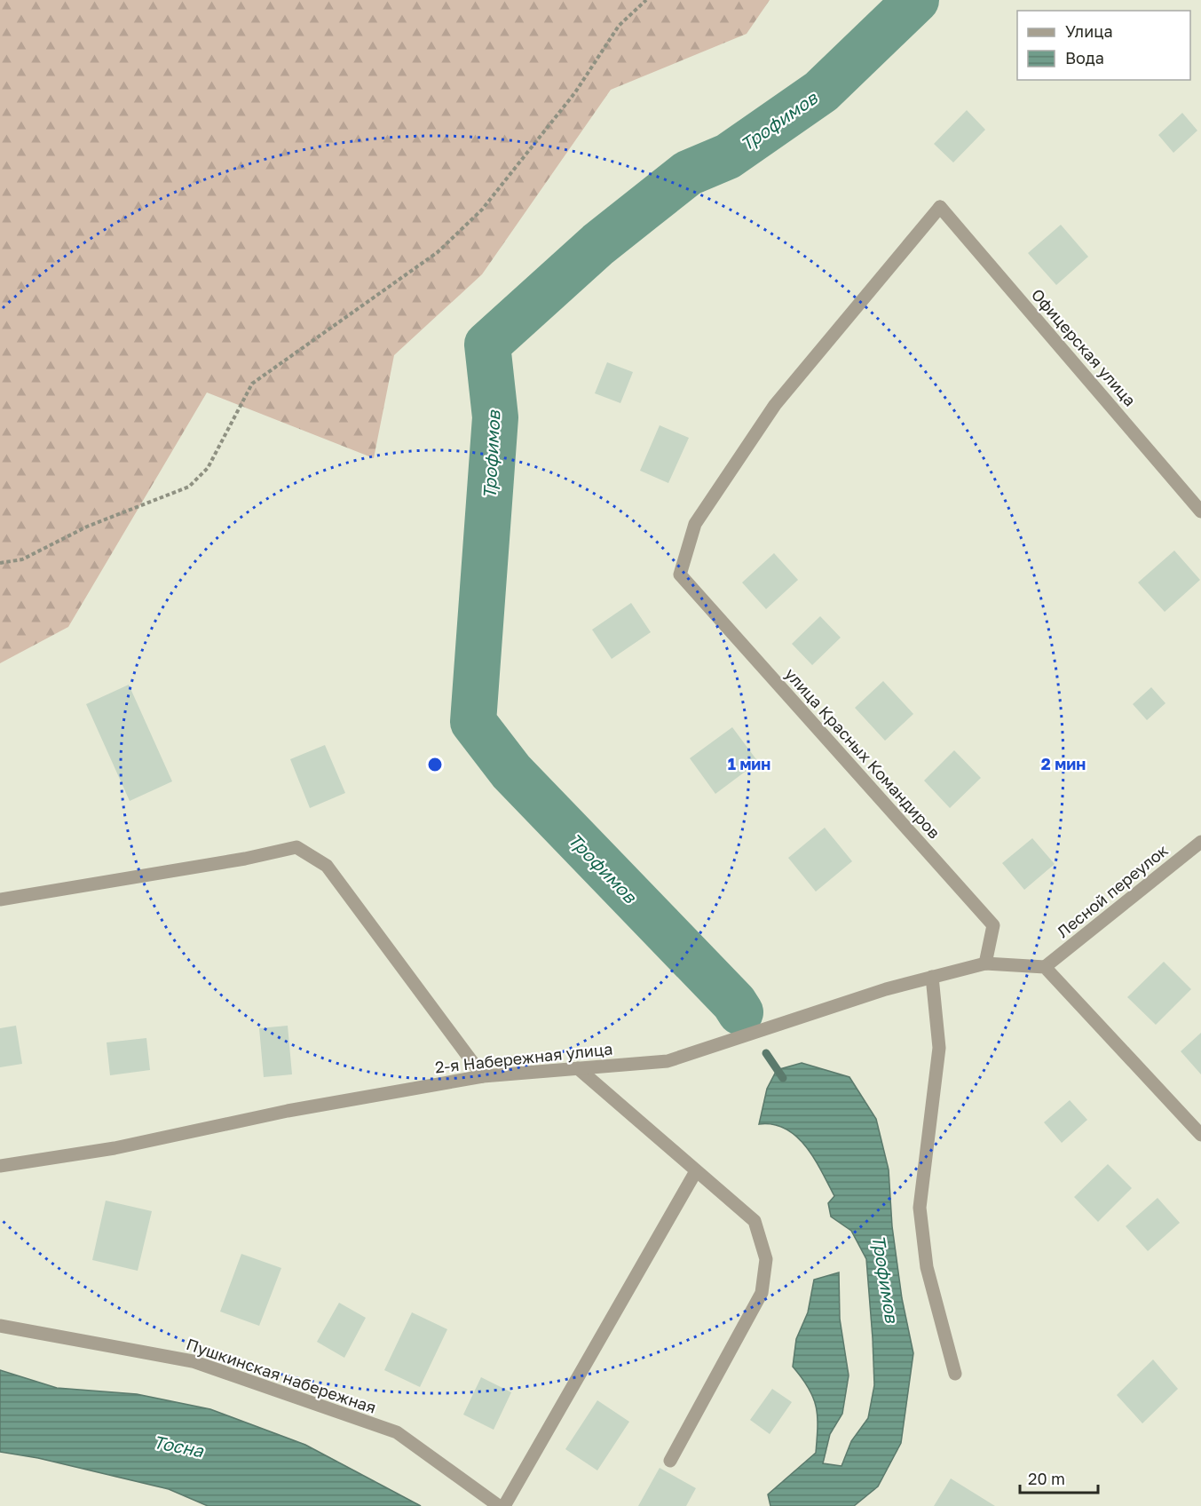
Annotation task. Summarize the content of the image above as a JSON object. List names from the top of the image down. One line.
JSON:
{"streets":{"street":["Офицерская улица","улица Красных Командиров","Лесной переулок","2-я Набережная улица","Пушкинская набережная"]},"crossings":[["Офицерская улица","улица Красных Командиров"],["улица Красных Командиров","2-я Набережная улица"],["Лесной переулок","2-я Набережная улица"]],"water":["Трофимов","Тосна"],"legend":["Улица","Вода"],"scale_bar":"20 m","rings":["1 мин","2 мин"]}
